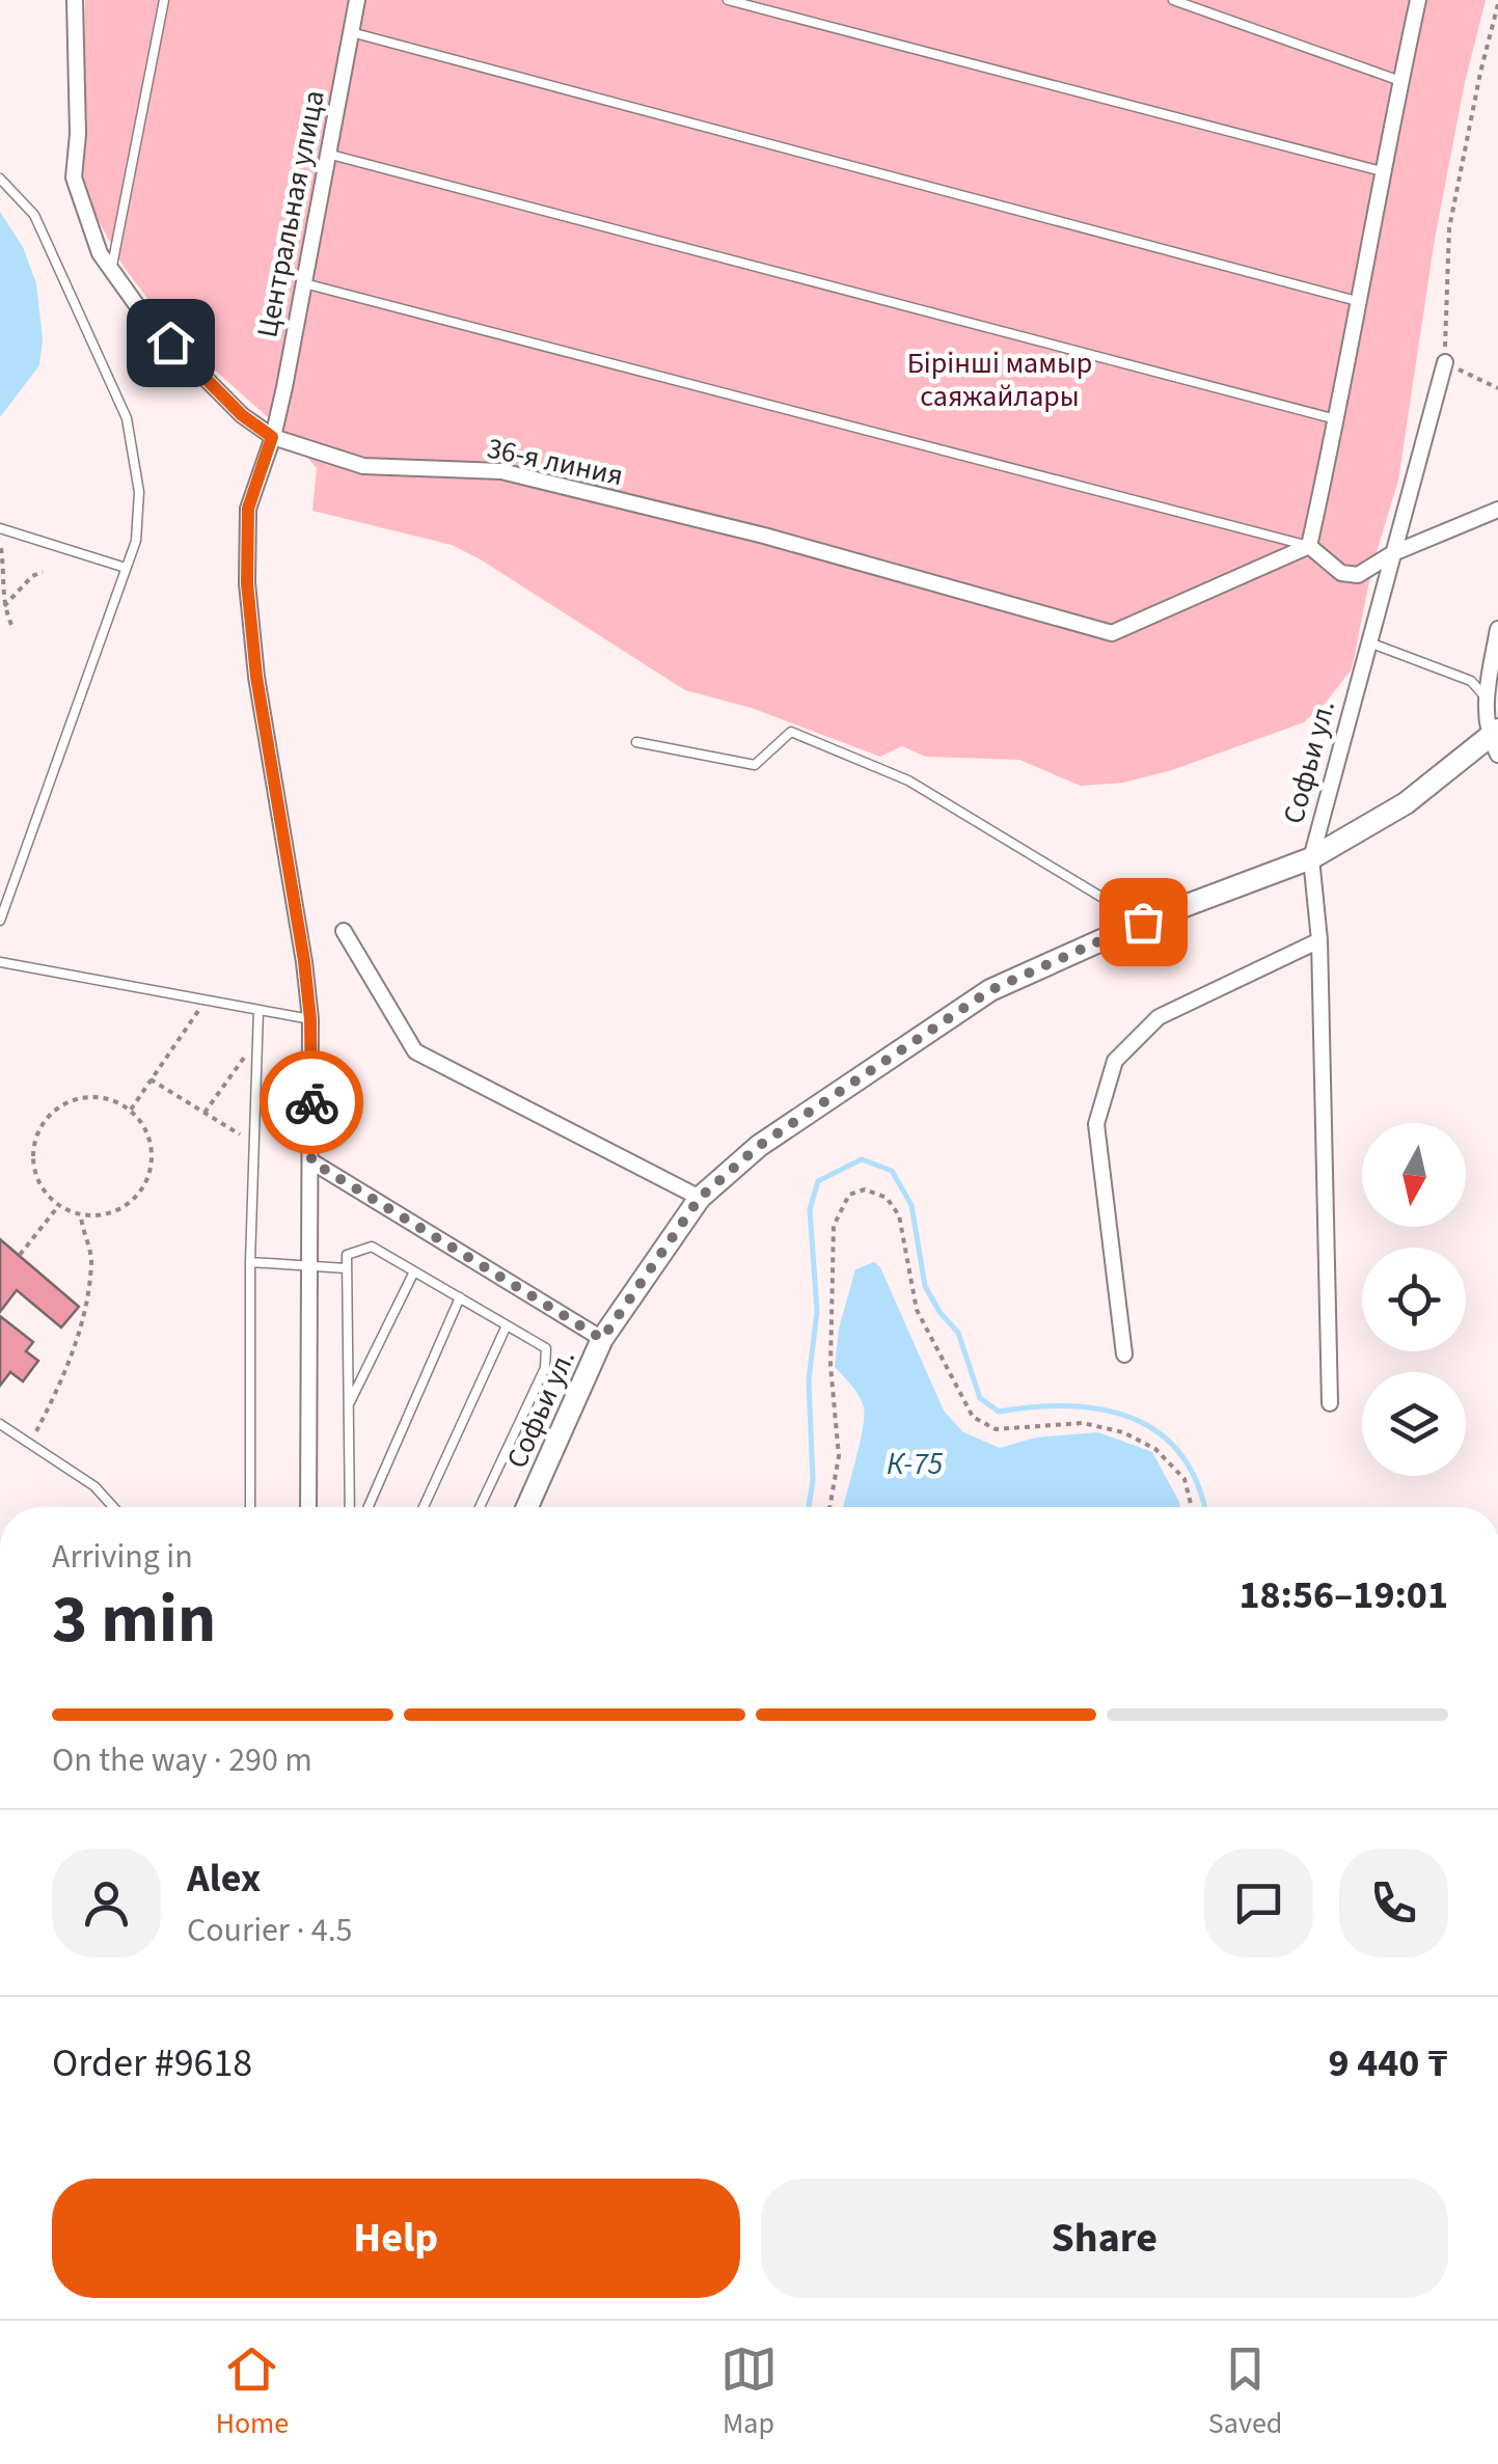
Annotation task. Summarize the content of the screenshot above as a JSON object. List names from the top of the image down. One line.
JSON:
{"streets":{"street":["Центральная улица","36-я линия","Софьи ул."]},"crossings":[["Центральная улица","36-я линия"]],"water":["К-75"],"parks":["Бірінші мамыр саяжайлары"],"north":"bottom","page":{"heading":["3 min","Arriving in","18:56–19:01"],"panel":["Alex","Courier · 4.5","Order #9618","9 440 ₸"],"bar":"On the way · 290 m","buttons":["Help","Share"],"tabs":["Home","Map","Saved"]}}
